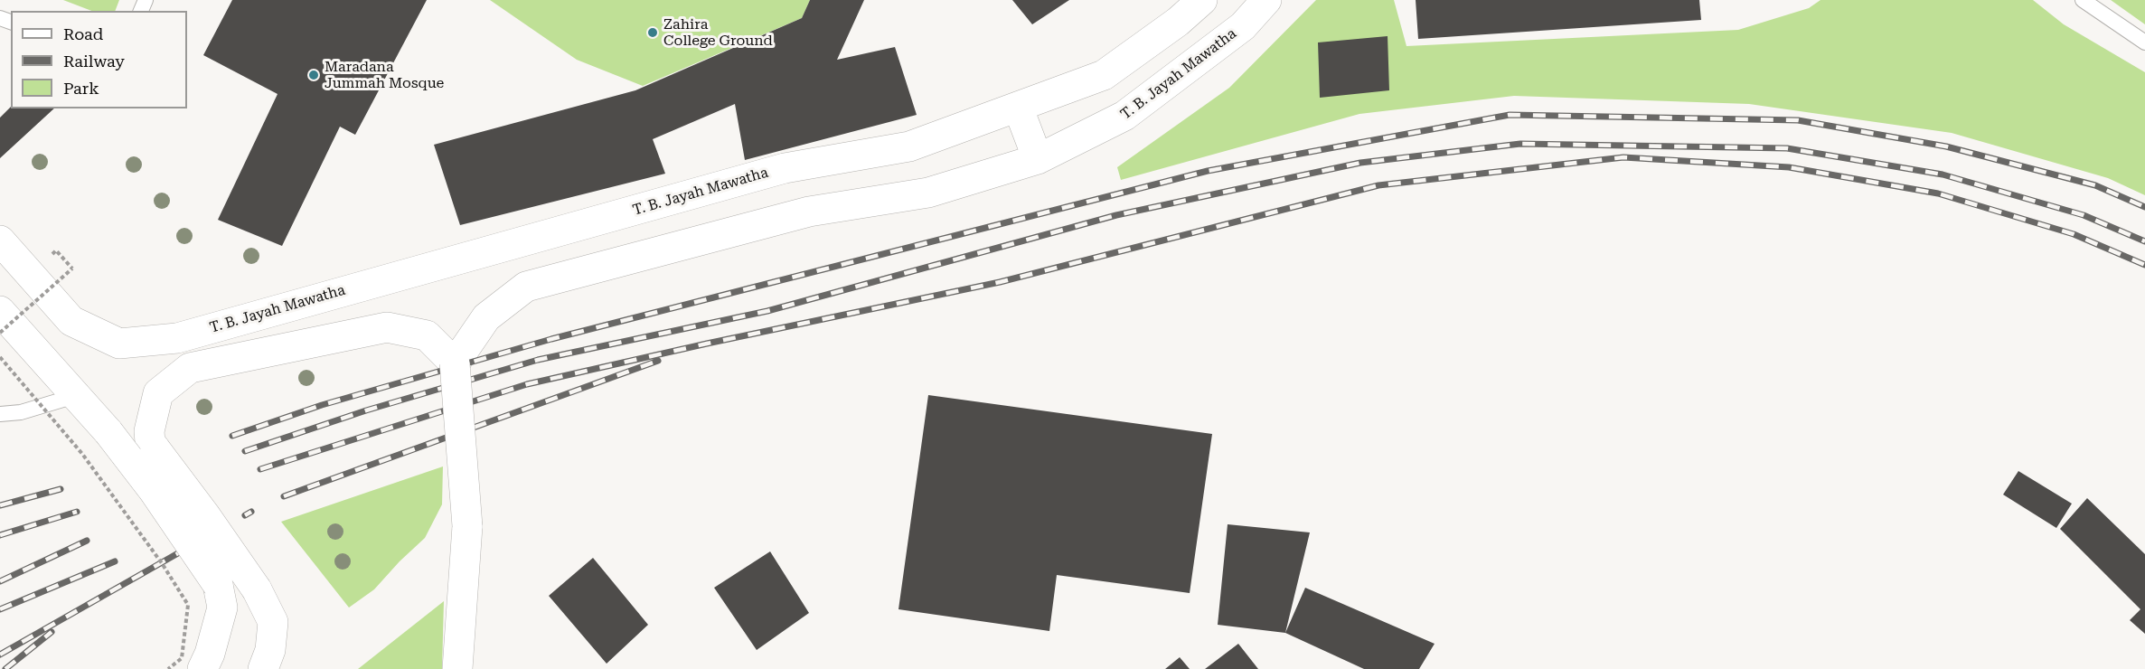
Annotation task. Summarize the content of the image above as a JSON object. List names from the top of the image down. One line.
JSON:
{"streets":{"main road":["T. B. Jayah Mawatha"]},"places":["Zahira College Ground","Maradana Jummah Mosque"],"legend":["Road","Railway","Park"]}
